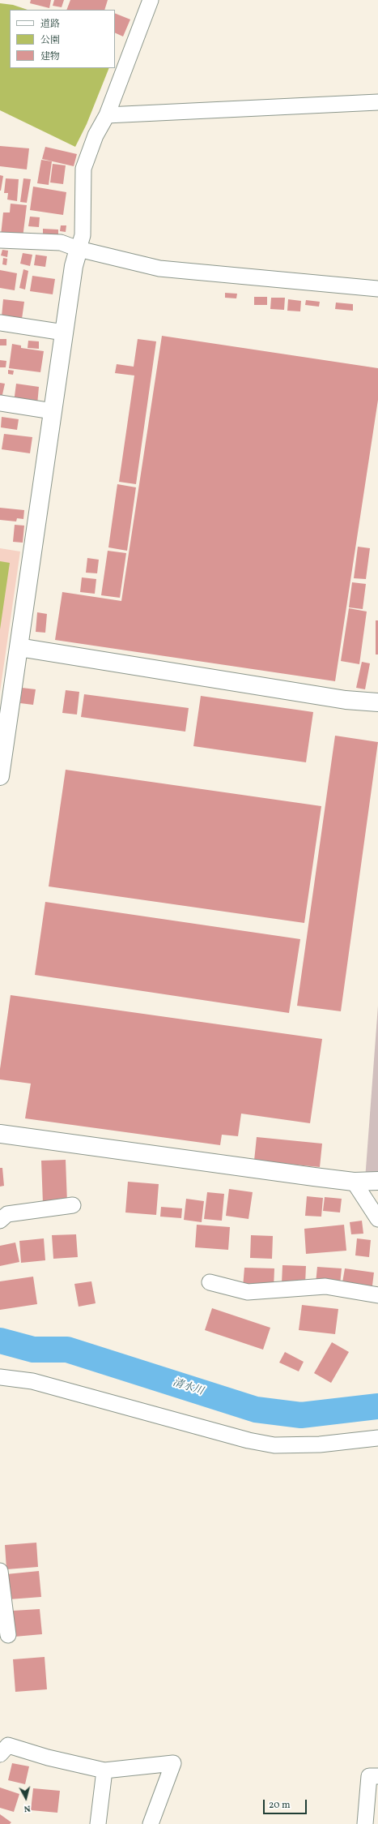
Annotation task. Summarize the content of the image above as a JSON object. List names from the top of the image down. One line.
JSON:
{"water":["清水川"],"legend":["道路","公園","建物"],"scale_bar":"20 m","north":"bottom"}
